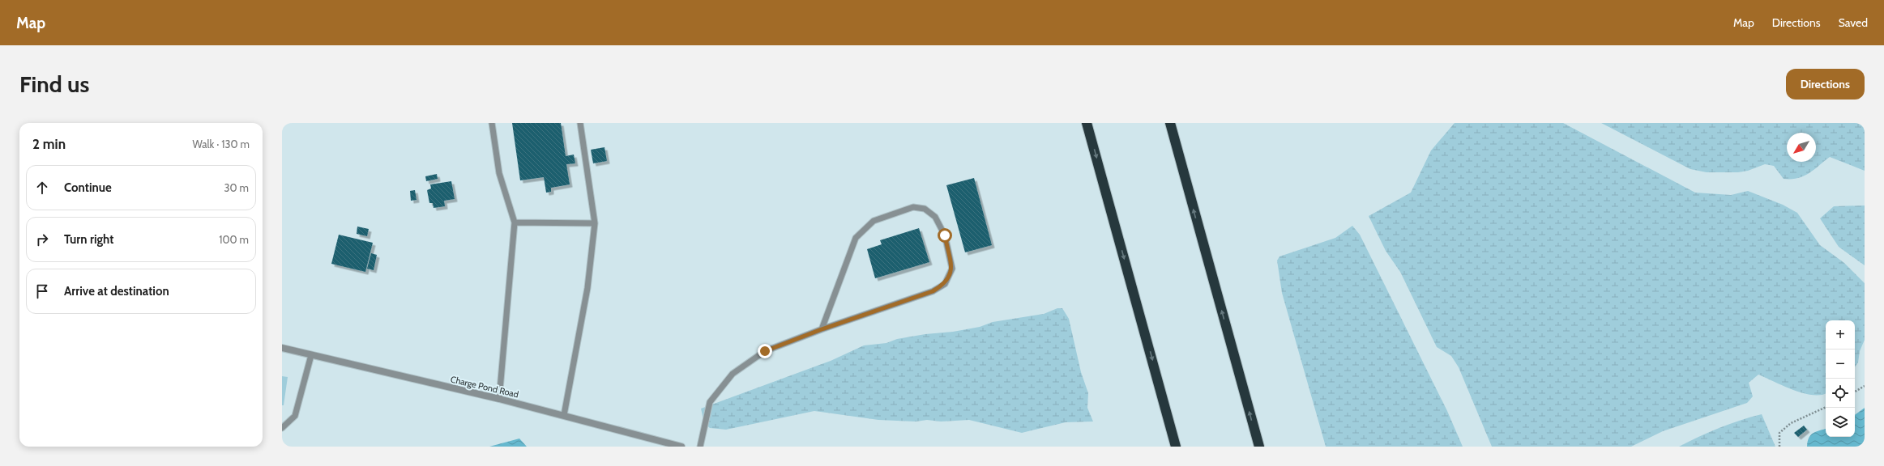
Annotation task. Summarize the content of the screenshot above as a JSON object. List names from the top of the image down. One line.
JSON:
{"streets":{"street":["Charge Pond Road"]},"north":"bottom left","page":{"header":"Map","nav":["Map","Directions","Saved"],"buttons":"Directions","title":"Find us","heading":["2 min","Walk · 130 m"],"list":[["Continue","30 m"],["Turn right","100 m"],"Arrive at destination"],"map_buttons":["+","−"]}}
